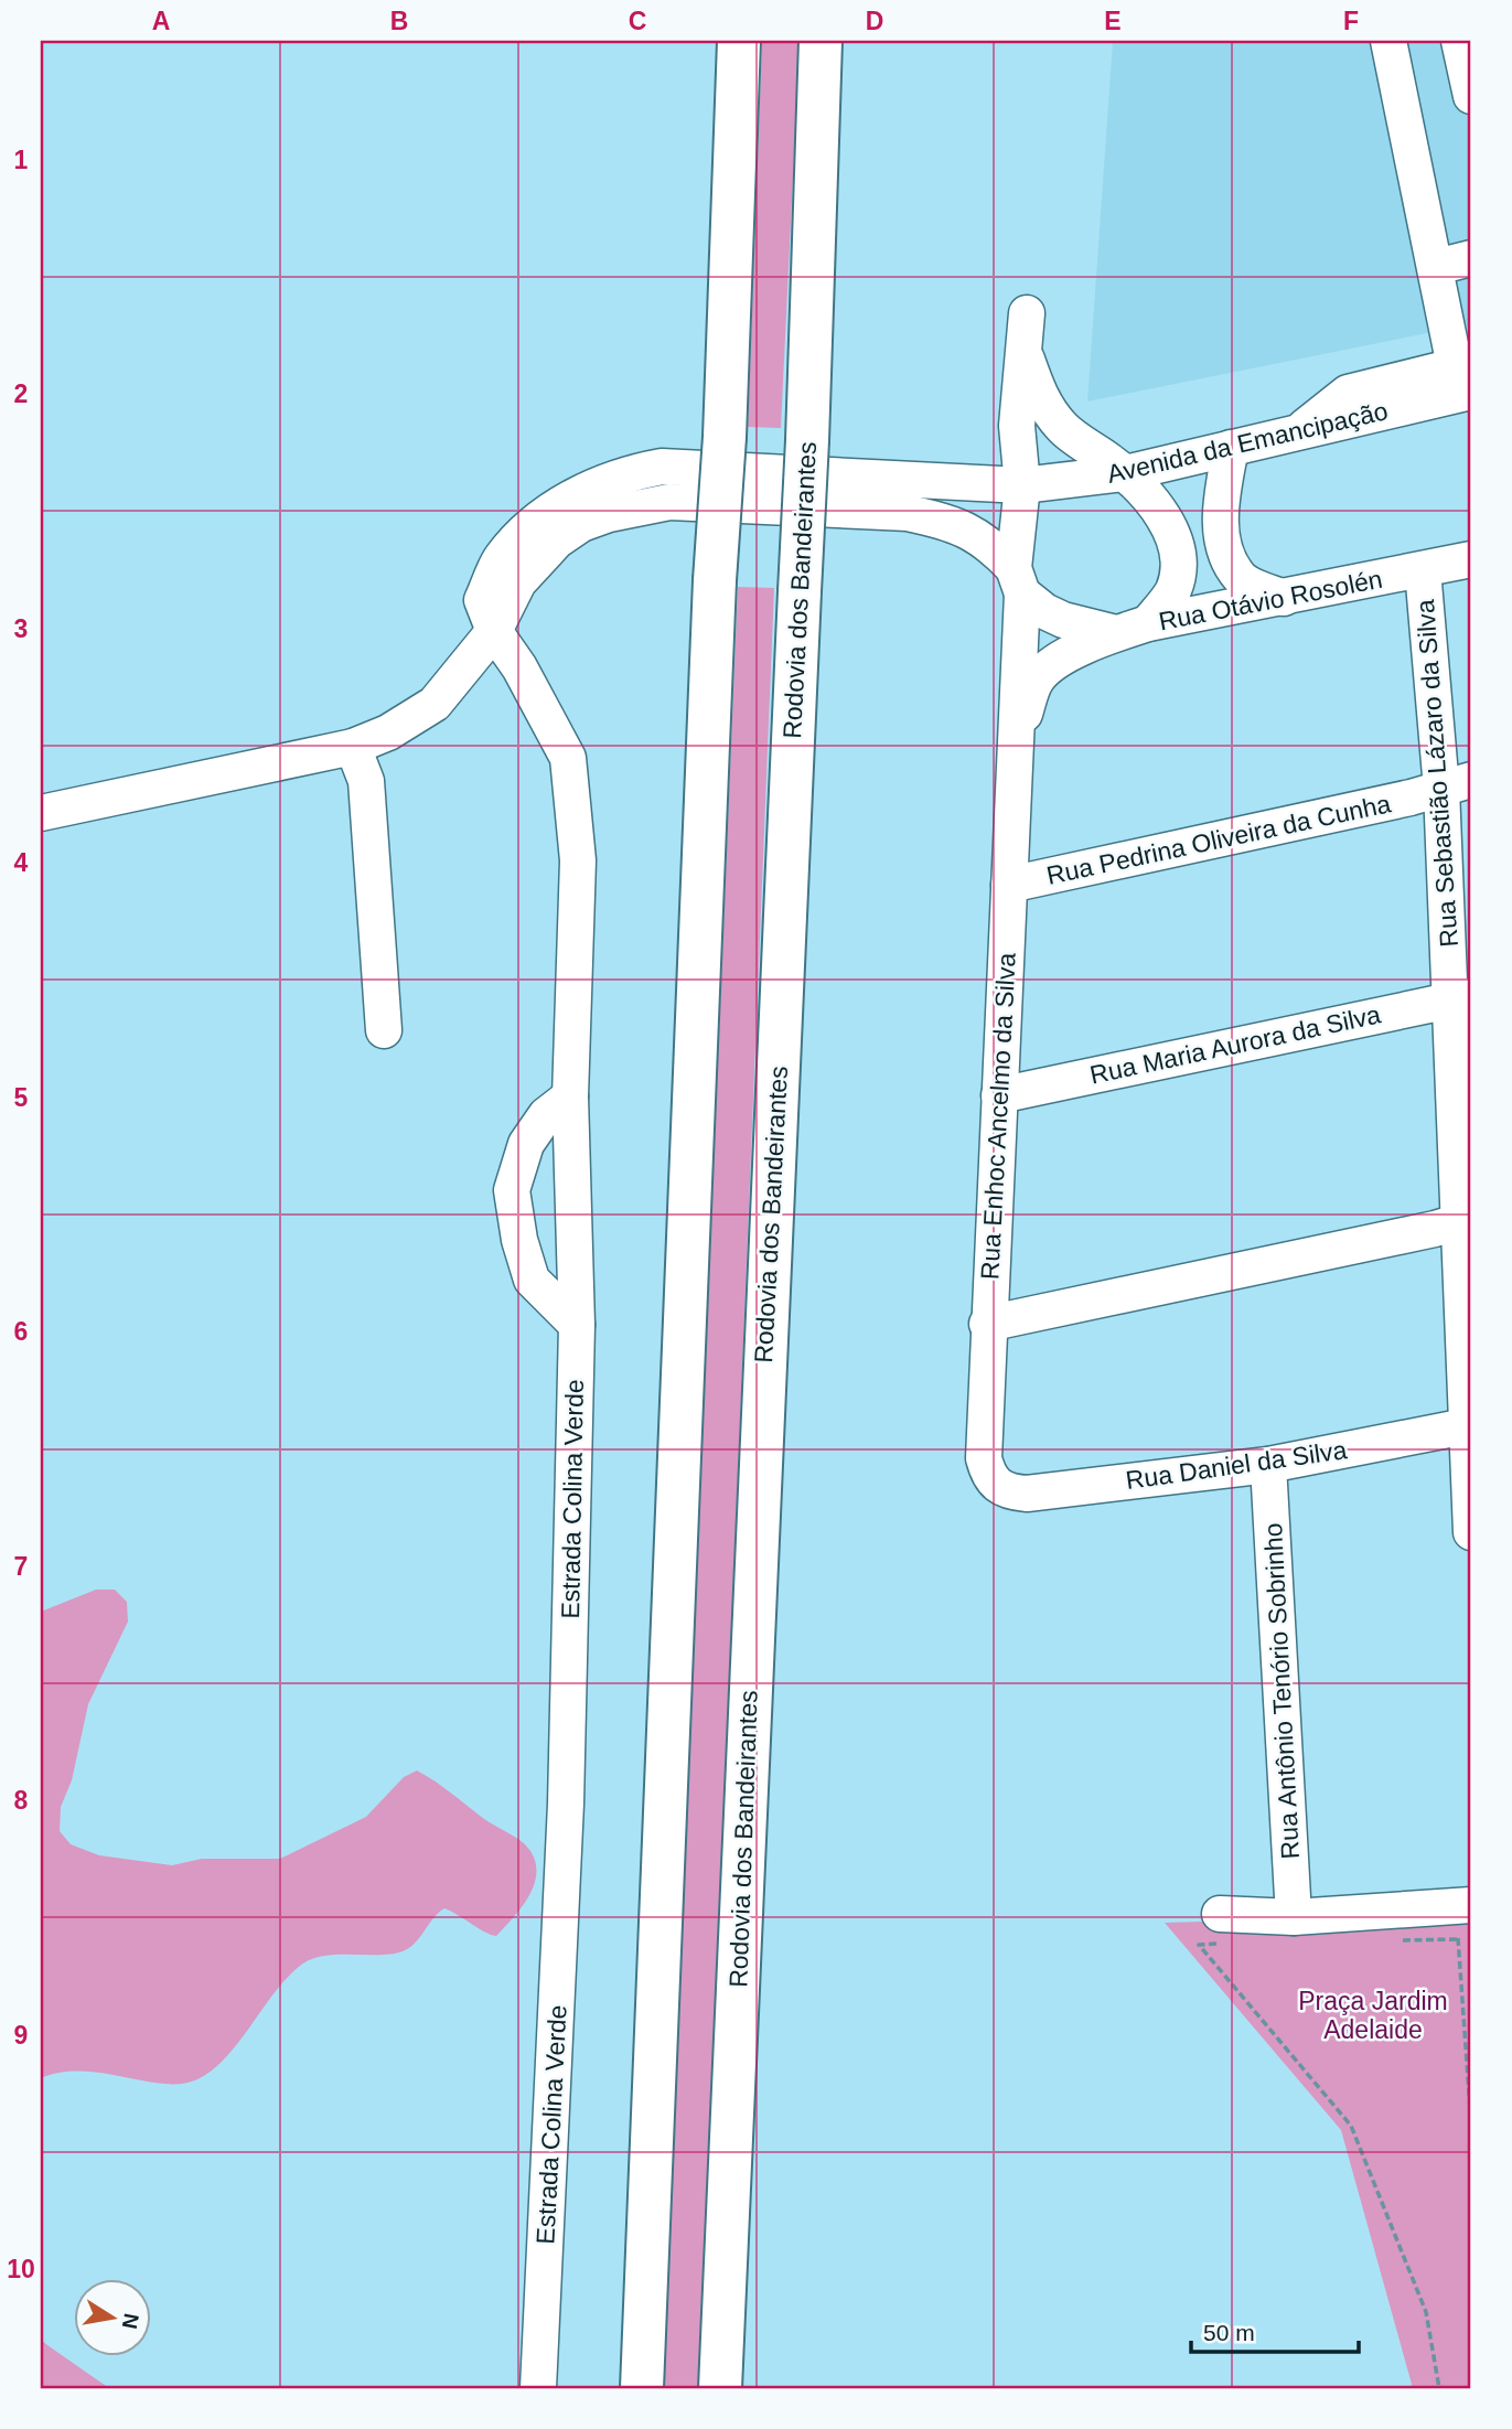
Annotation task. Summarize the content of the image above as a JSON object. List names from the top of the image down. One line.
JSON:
{"streets":{"highway":["Rodovia dos Bandeirantes"],"street":["Avenida da Emancipação","Rua Otávio Rosolén","Rua Sebastião Lázaro da Silva","Rua Pedrina Oliveira da Cunha","Rua Maria Aurora da Silva","Rua Enhoc Ancelmo da Silva","Rua Daniel da Silva","Estrada Colina Verde","Rua Antônio Tenório Sobrinho"]},"crossings":[["Avenida da Emancipação","Rua Otávio Rosolén"],["Avenida da Emancipação","Rua Enhoc Ancelmo da Silva"],["Avenida da Emancipação","Estrada Colina Verde"],["Rua Otávio Rosolén","Rua Sebastião Lázaro da Silva"],["Rua Otávio Rosolén","Rua Enhoc Ancelmo da Silva"],["Rua Otávio Rosolén","Estrada Colina Verde"],["Rua Sebastião Lázaro da Silva","Rua Pedrina Oliveira da Cunha"],["Rua Sebastião Lázaro da Silva","Rua Maria Aurora da Silva"],["Rua Sebastião Lázaro da Silva","Rua Daniel da Silva"],["Rua Pedrina Oliveira da Cunha","Rua Enhoc Ancelmo da Silva"],["Rua Maria Aurora da Silva","Rua Enhoc Ancelmo da Silva"],["Rua Enhoc Ancelmo da Silva","Rua Daniel da Silva"],["Rua Enhoc Ancelmo da Silva","Estrada Colina Verde"],["Rua Daniel da Silva","Rua Antônio Tenório Sobrinho"]],"parks":["Praça Jardim Adelaide"],"scale_bar":"50 m","north":"right","grid":{"columns":["A","B","C","D","E","F"],"rows":["1","2","3","4","5","6","7","8","9","10"]}}
